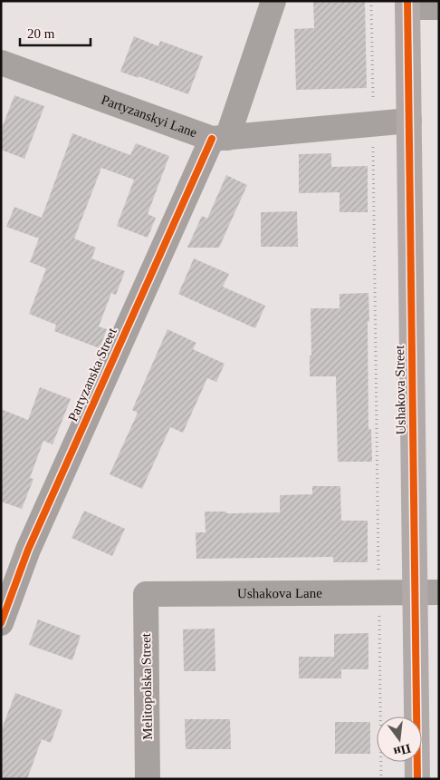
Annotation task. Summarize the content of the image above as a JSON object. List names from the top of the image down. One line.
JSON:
{"streets":{"street":["Partyzanskyi Lane","Partyzanska Street","Ushakova Street","Ushakova Lane","Melitopolska Street"]},"crossings":[["Partyzanskyi Lane","Partyzanska Street"],["Partyzanskyi Lane","Ushakova Street"],["Ushakova Street","Ushakova Lane"],["Ushakova Lane","Melitopolska Street"]],"scale_bar":"20 m","north":"bottom"}
